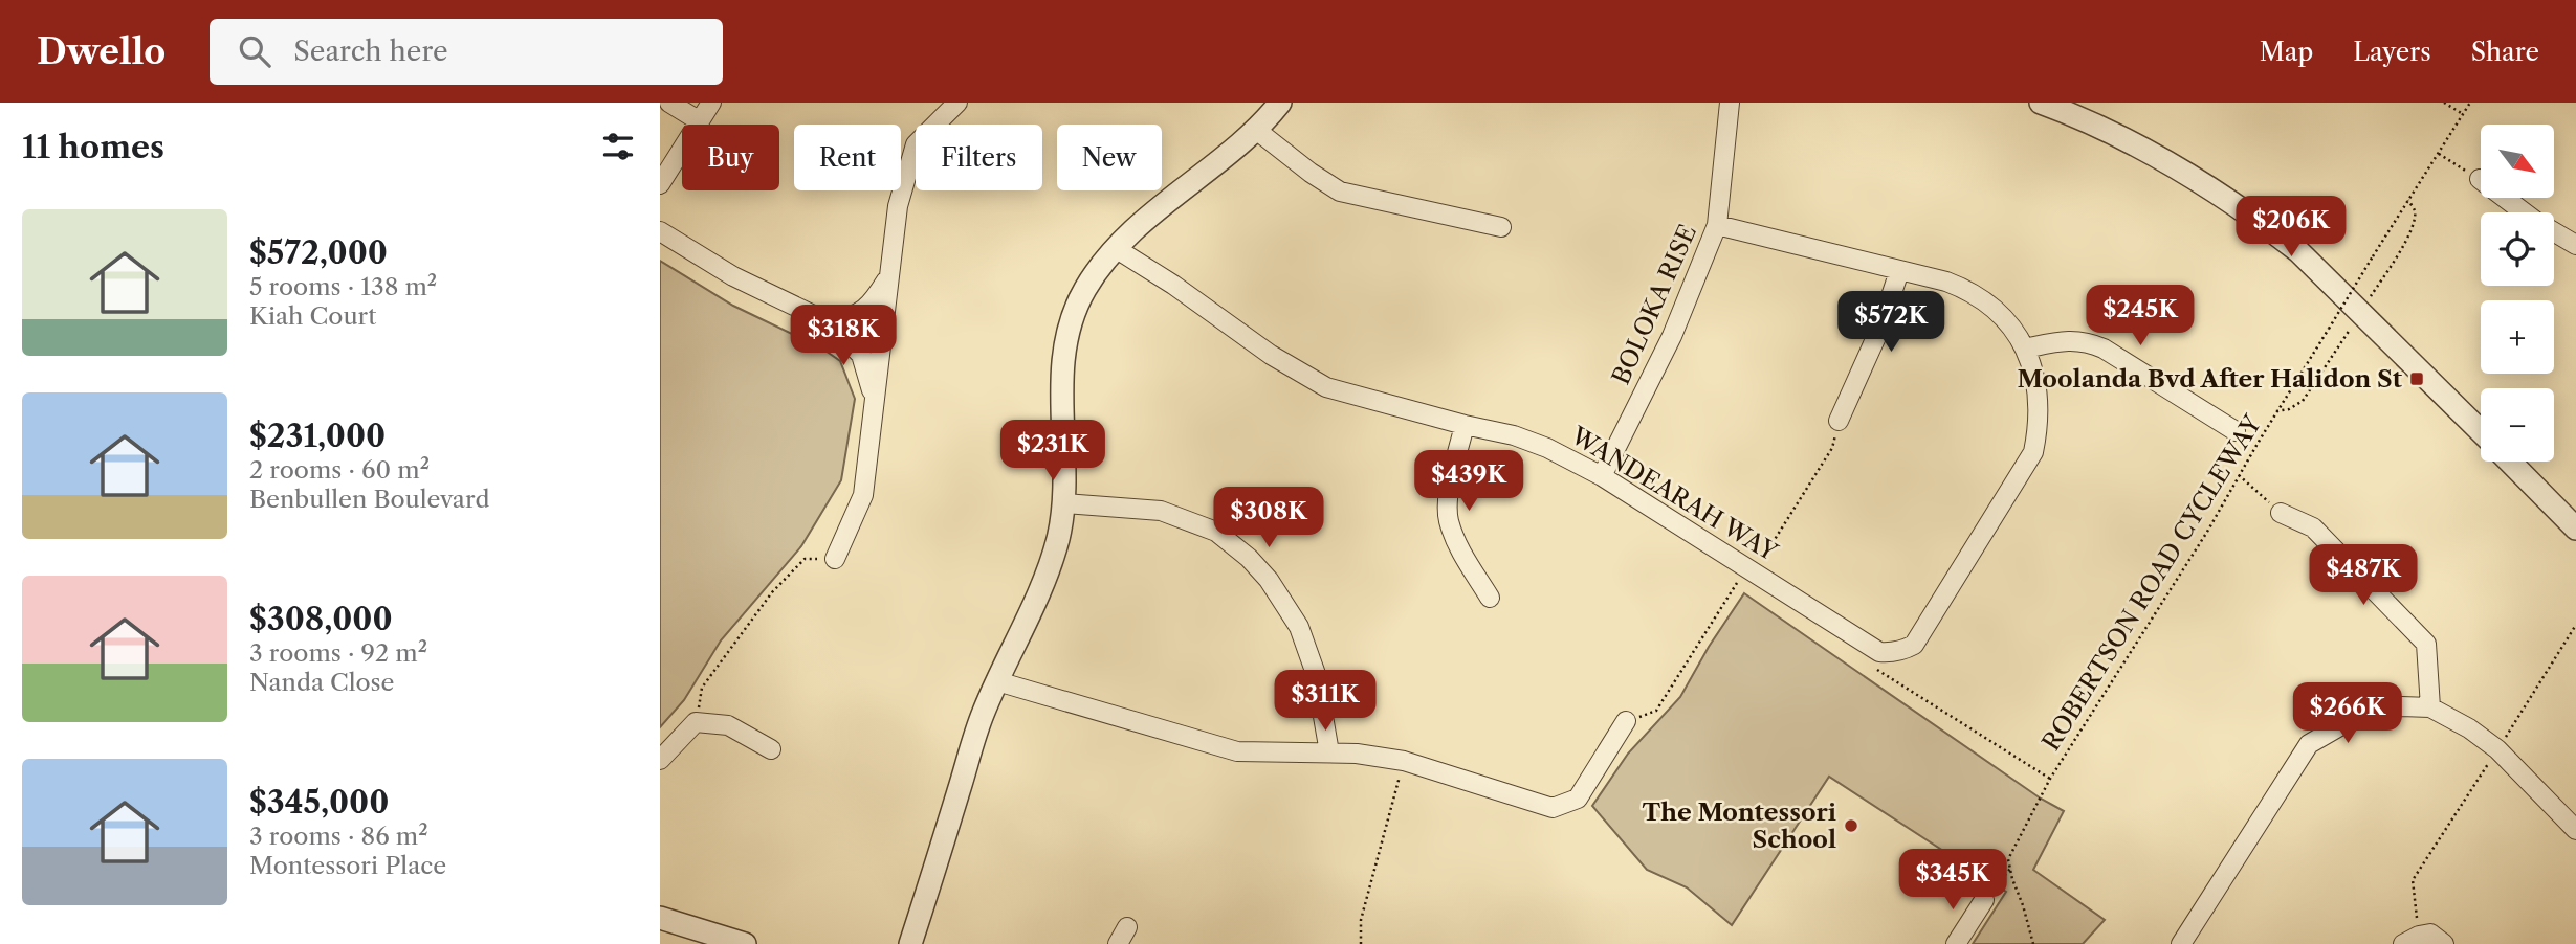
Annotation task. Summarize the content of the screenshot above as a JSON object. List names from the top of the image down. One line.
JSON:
{"streets":{"street":["BOLOKA RISE","WANDEARAH WAY"],"path":["ROBERTSON ROAD CYCLEWAY"]},"crossings":[["BOLOKA RISE","WANDEARAH WAY"]],"places":{"transit":["Moolanda Bvd After Halidon St"],"other":["The Montessori School"]},"north":"bottom right","page":{"header":"Dwello","search":"Search here","nav":["Map","Layers","Share"],"heading":"11 homes","map_buttons":["+","−"],"chip":["Buy","Rent","Filters","New"],"list":[{"name":"$572,000","note":"5 rooms · 138 m² · Kiah Court"},{"name":"$231,000","note":"2 rooms · 60 m² · Benbullen Boulevard"},{"name":"$308,000","note":"3 rooms · 92 m² · Nanda Close"},{"name":"$345,000","note":"3 rooms · 86 m² · Montessori Place"}],"price":["$206K","$245K","$572K","$318K","$231K","$439K","$308K","$487K","$311K","$266K","$345K"]}}
